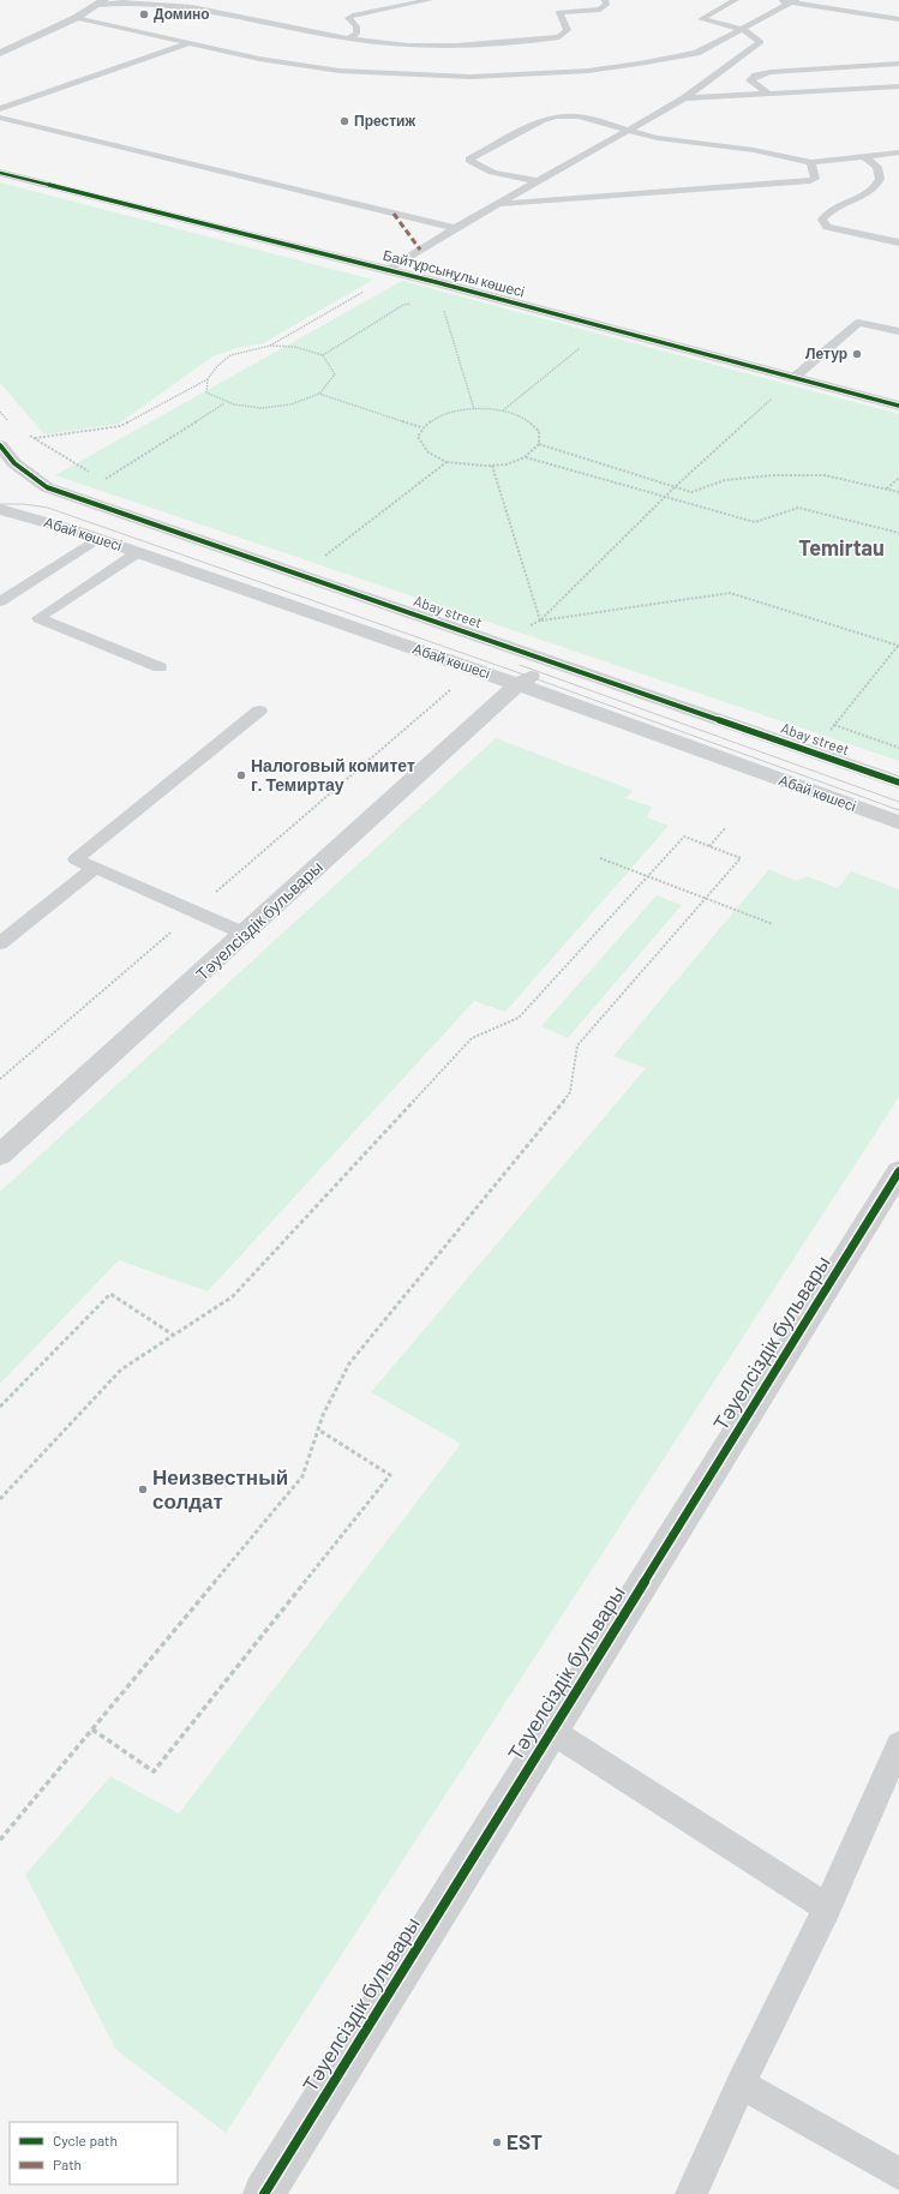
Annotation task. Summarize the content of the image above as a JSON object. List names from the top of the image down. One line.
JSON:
{"streets":{"street":["Байтұрсынұлы көшесі","Абай көшесі","Abay street","Тәуелсіздік бульвары"]},"crossings":[["Абай көшесі","Тәуелсіздік бульвары"],["Abay street","Тәуелсіздік бульвары"]],"districts":["Temirtau"],"places":["Домино","Престиж","Летур","Налоговый комитет г. Темиртау","Неизвестный солдат","EST"],"legend":["Cycle path","Path"]}
